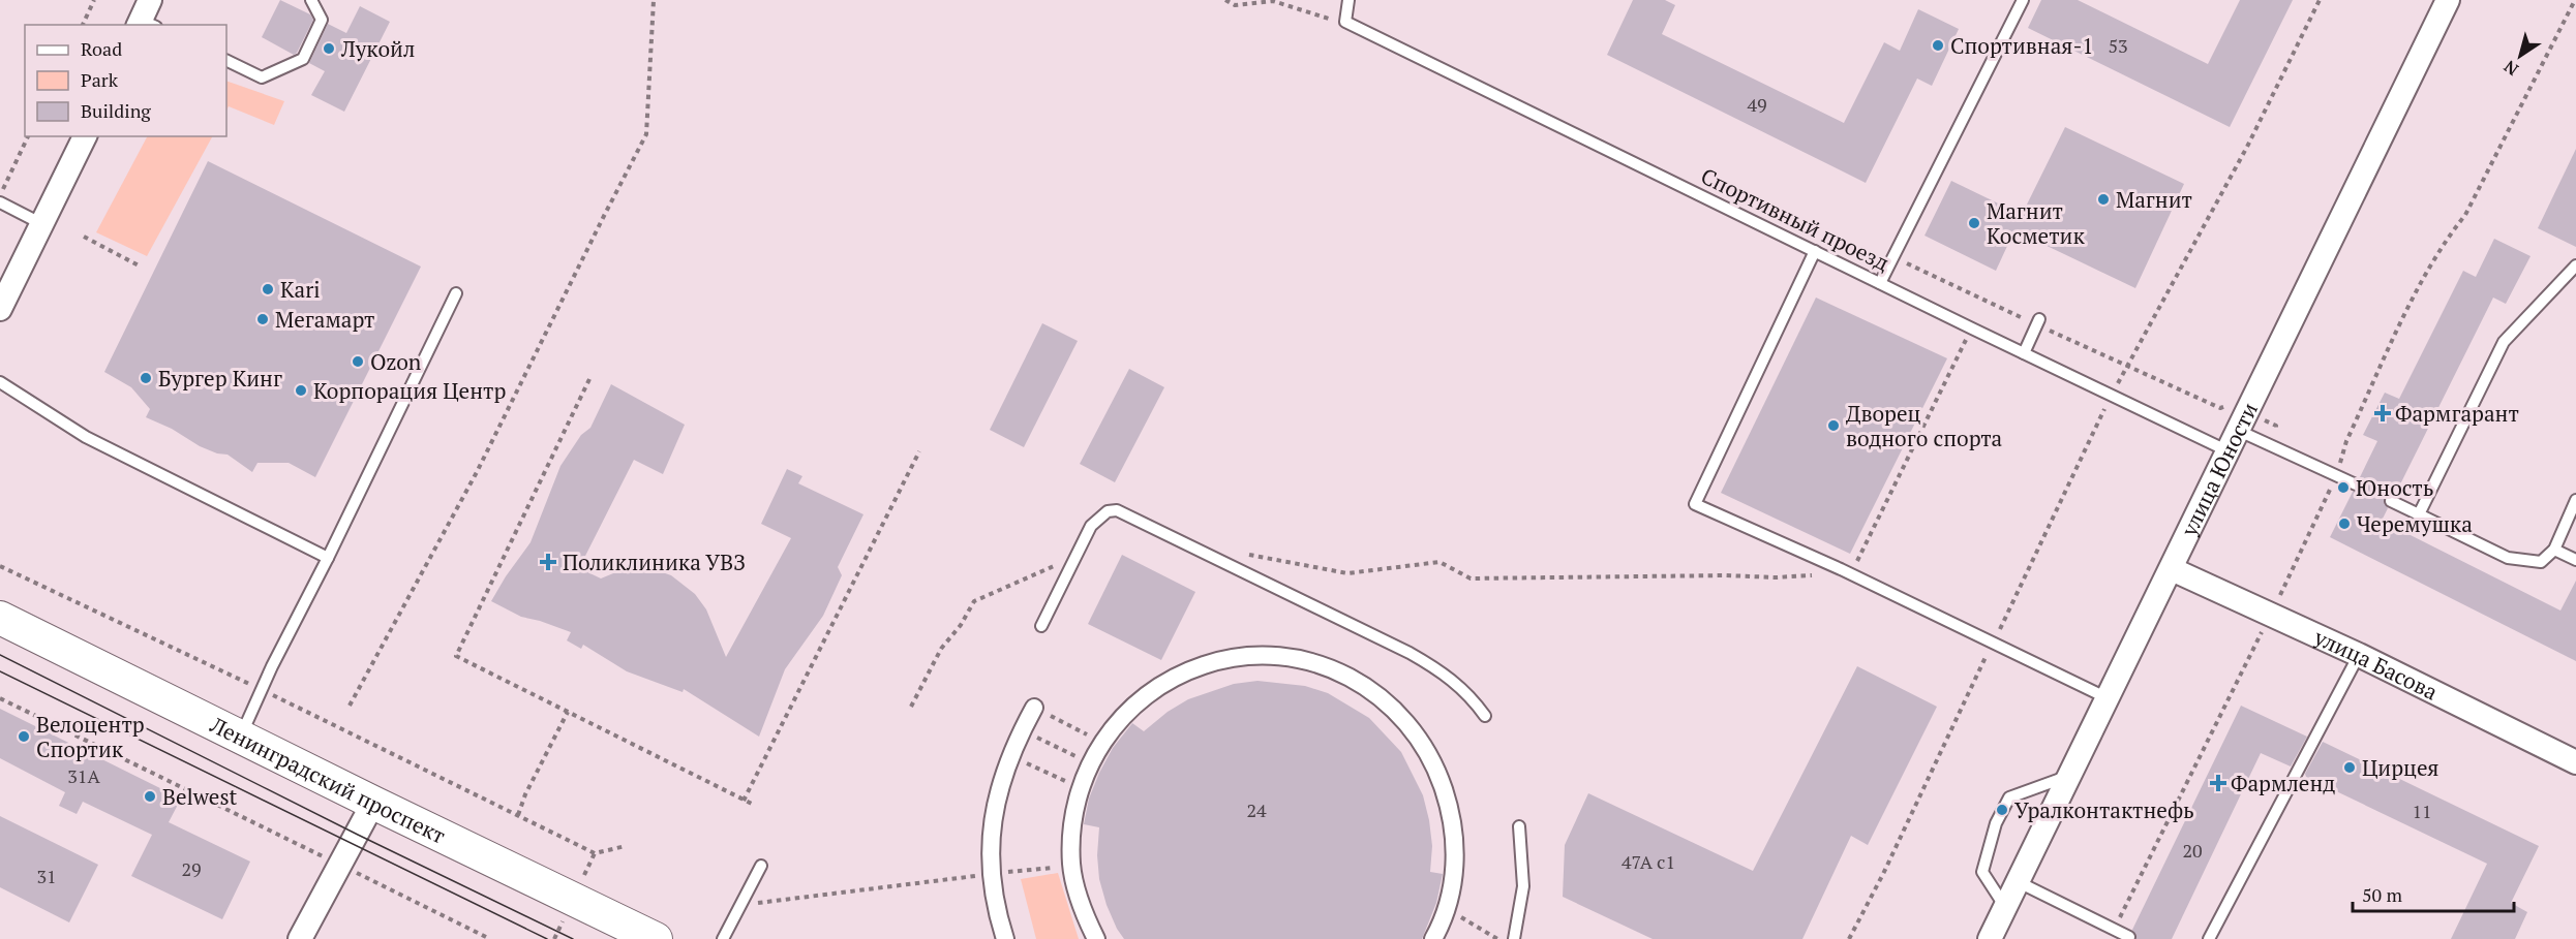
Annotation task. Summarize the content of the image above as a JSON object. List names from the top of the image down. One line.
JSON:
{"streets":{"main road":["Ленинградский проспект"],"street":["улица Юности","улица Басова"],"lane":["Спортивный проезд"]},"crossings":[["Спортивный проезд","улица Юности"],["улица Юности","улица Басова"]],"places":{"other":["Спортивная-1","Лукойл","Магнит","Магнит Косметик","Kari","Мегамарт","Ozon","Бургер Кинг","Корпорация Центр","Дворец водного спорта","Юность","Черемушка","Велоцентр Спортик","Цирцея","Belwest","Уралконтактнефь"],"health":["Фармгарант","Поликлиника УВЗ","Фармленд"]},"house_numbers":["53","49","31А","24","11","20","47А с1","29","31"],"legend":["Road","Park","Building"],"scale_bar":"50 m","north":"bottom left"}
